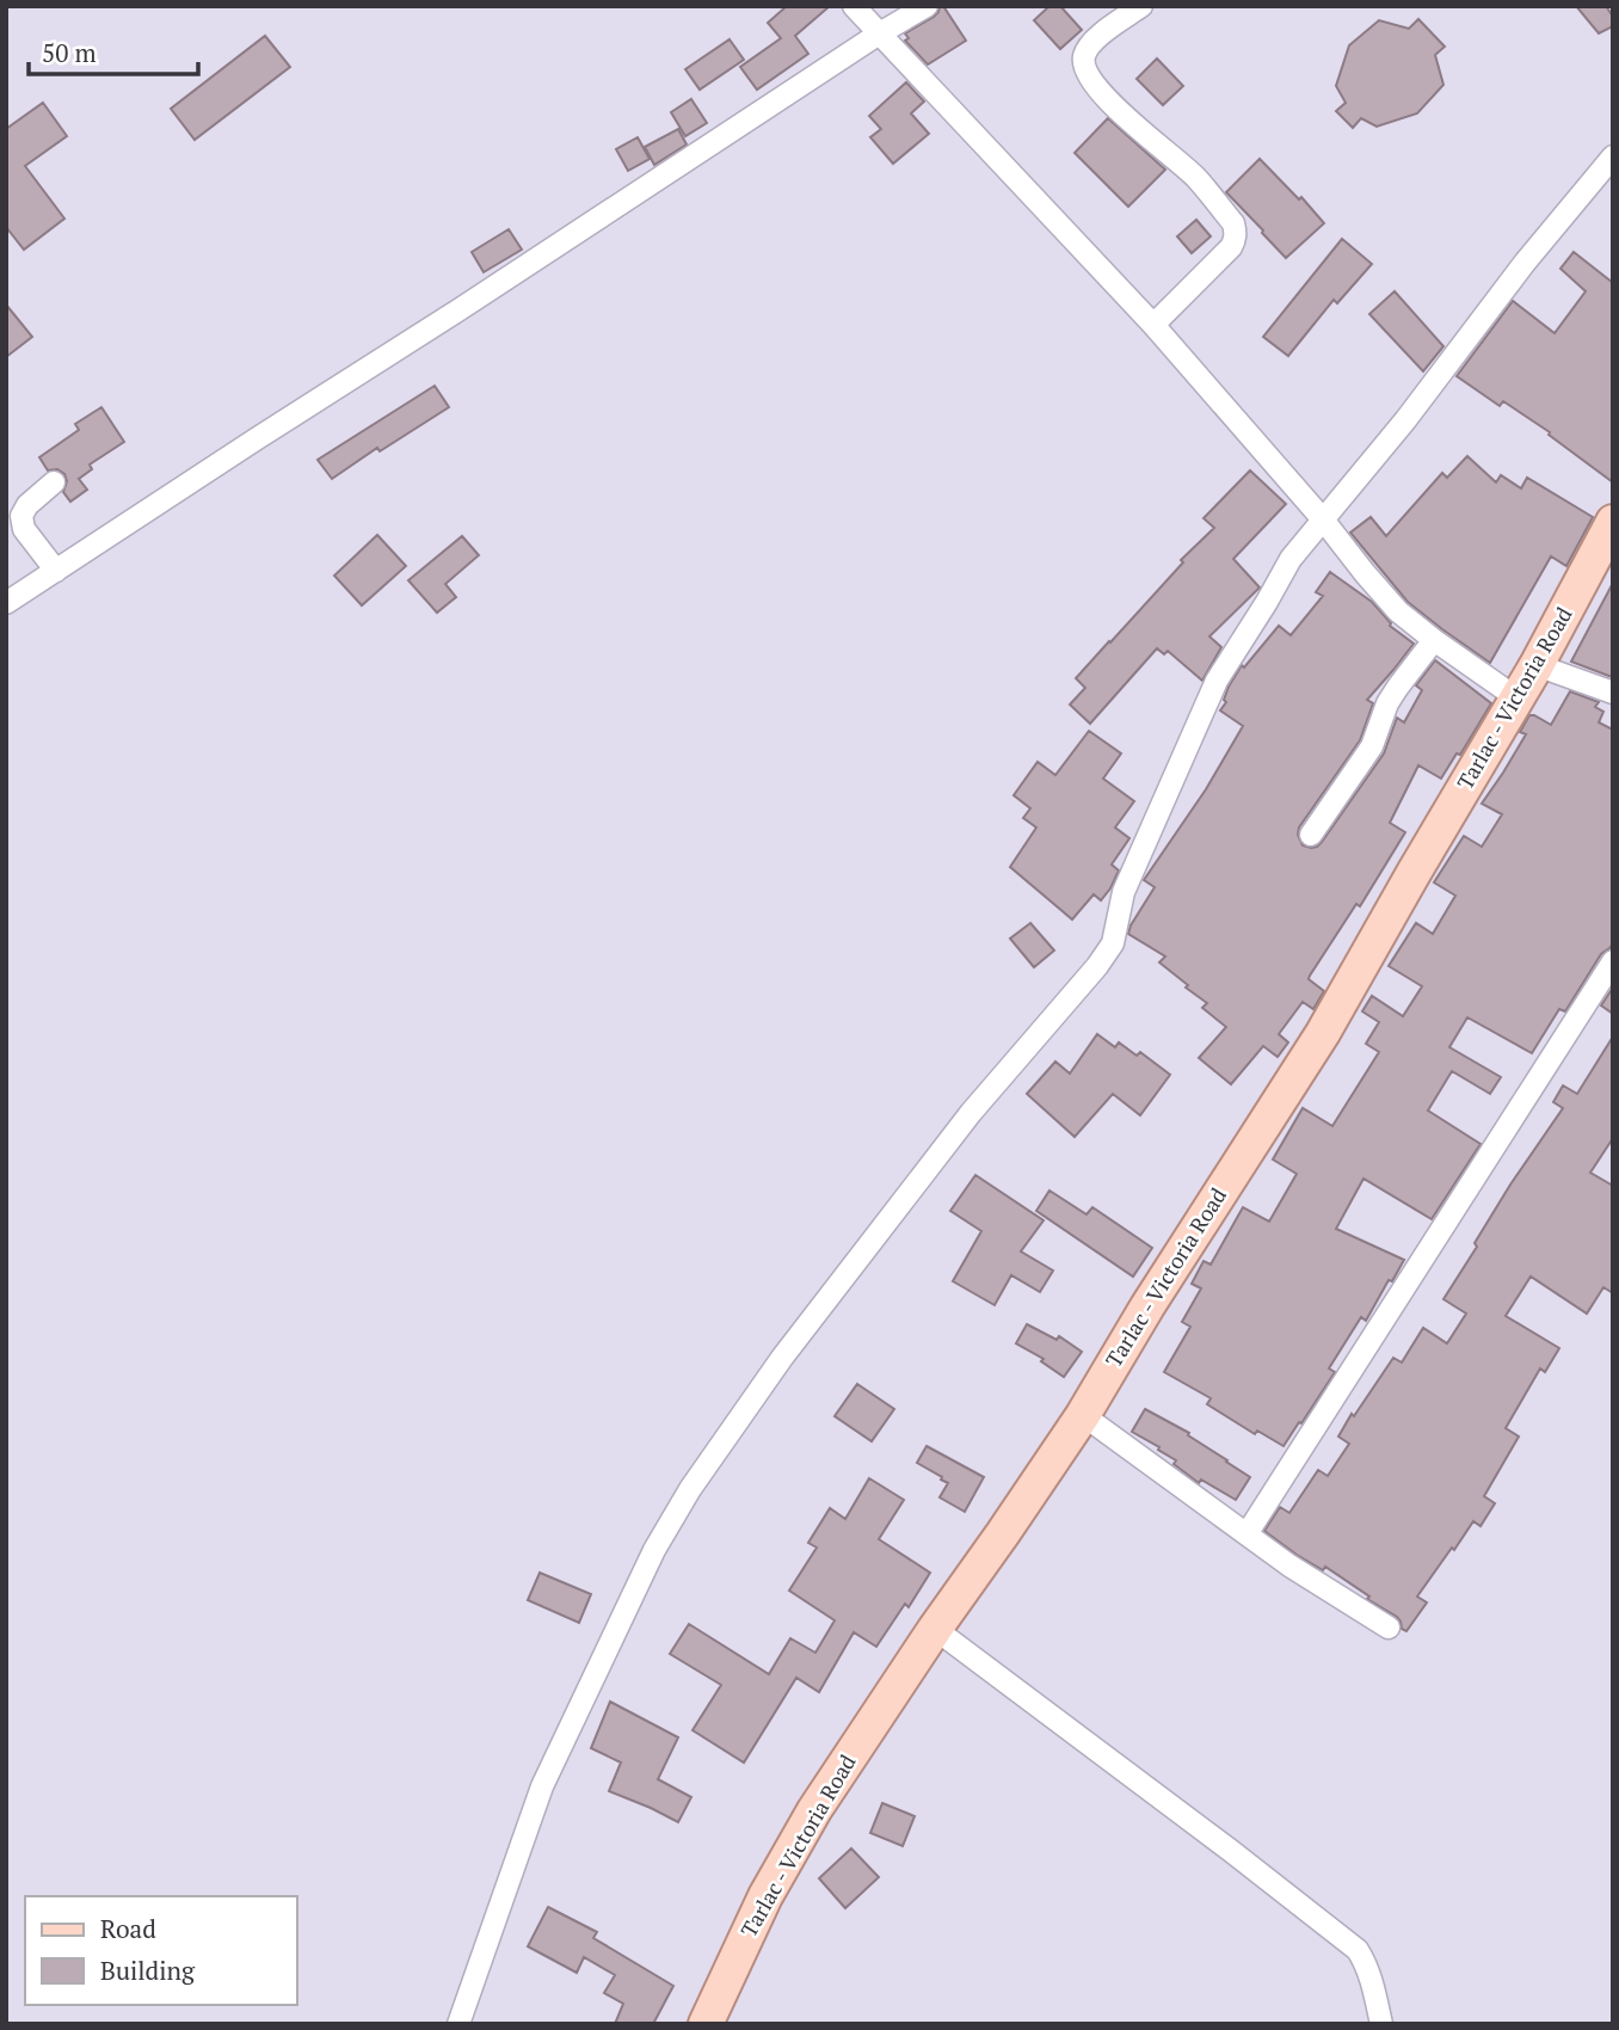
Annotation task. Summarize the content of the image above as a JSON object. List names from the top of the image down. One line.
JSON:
{"streets":{"main road":["Tarlac - Victoria Road"]},"legend":["Road","Building"],"scale_bar":"50 m"}
